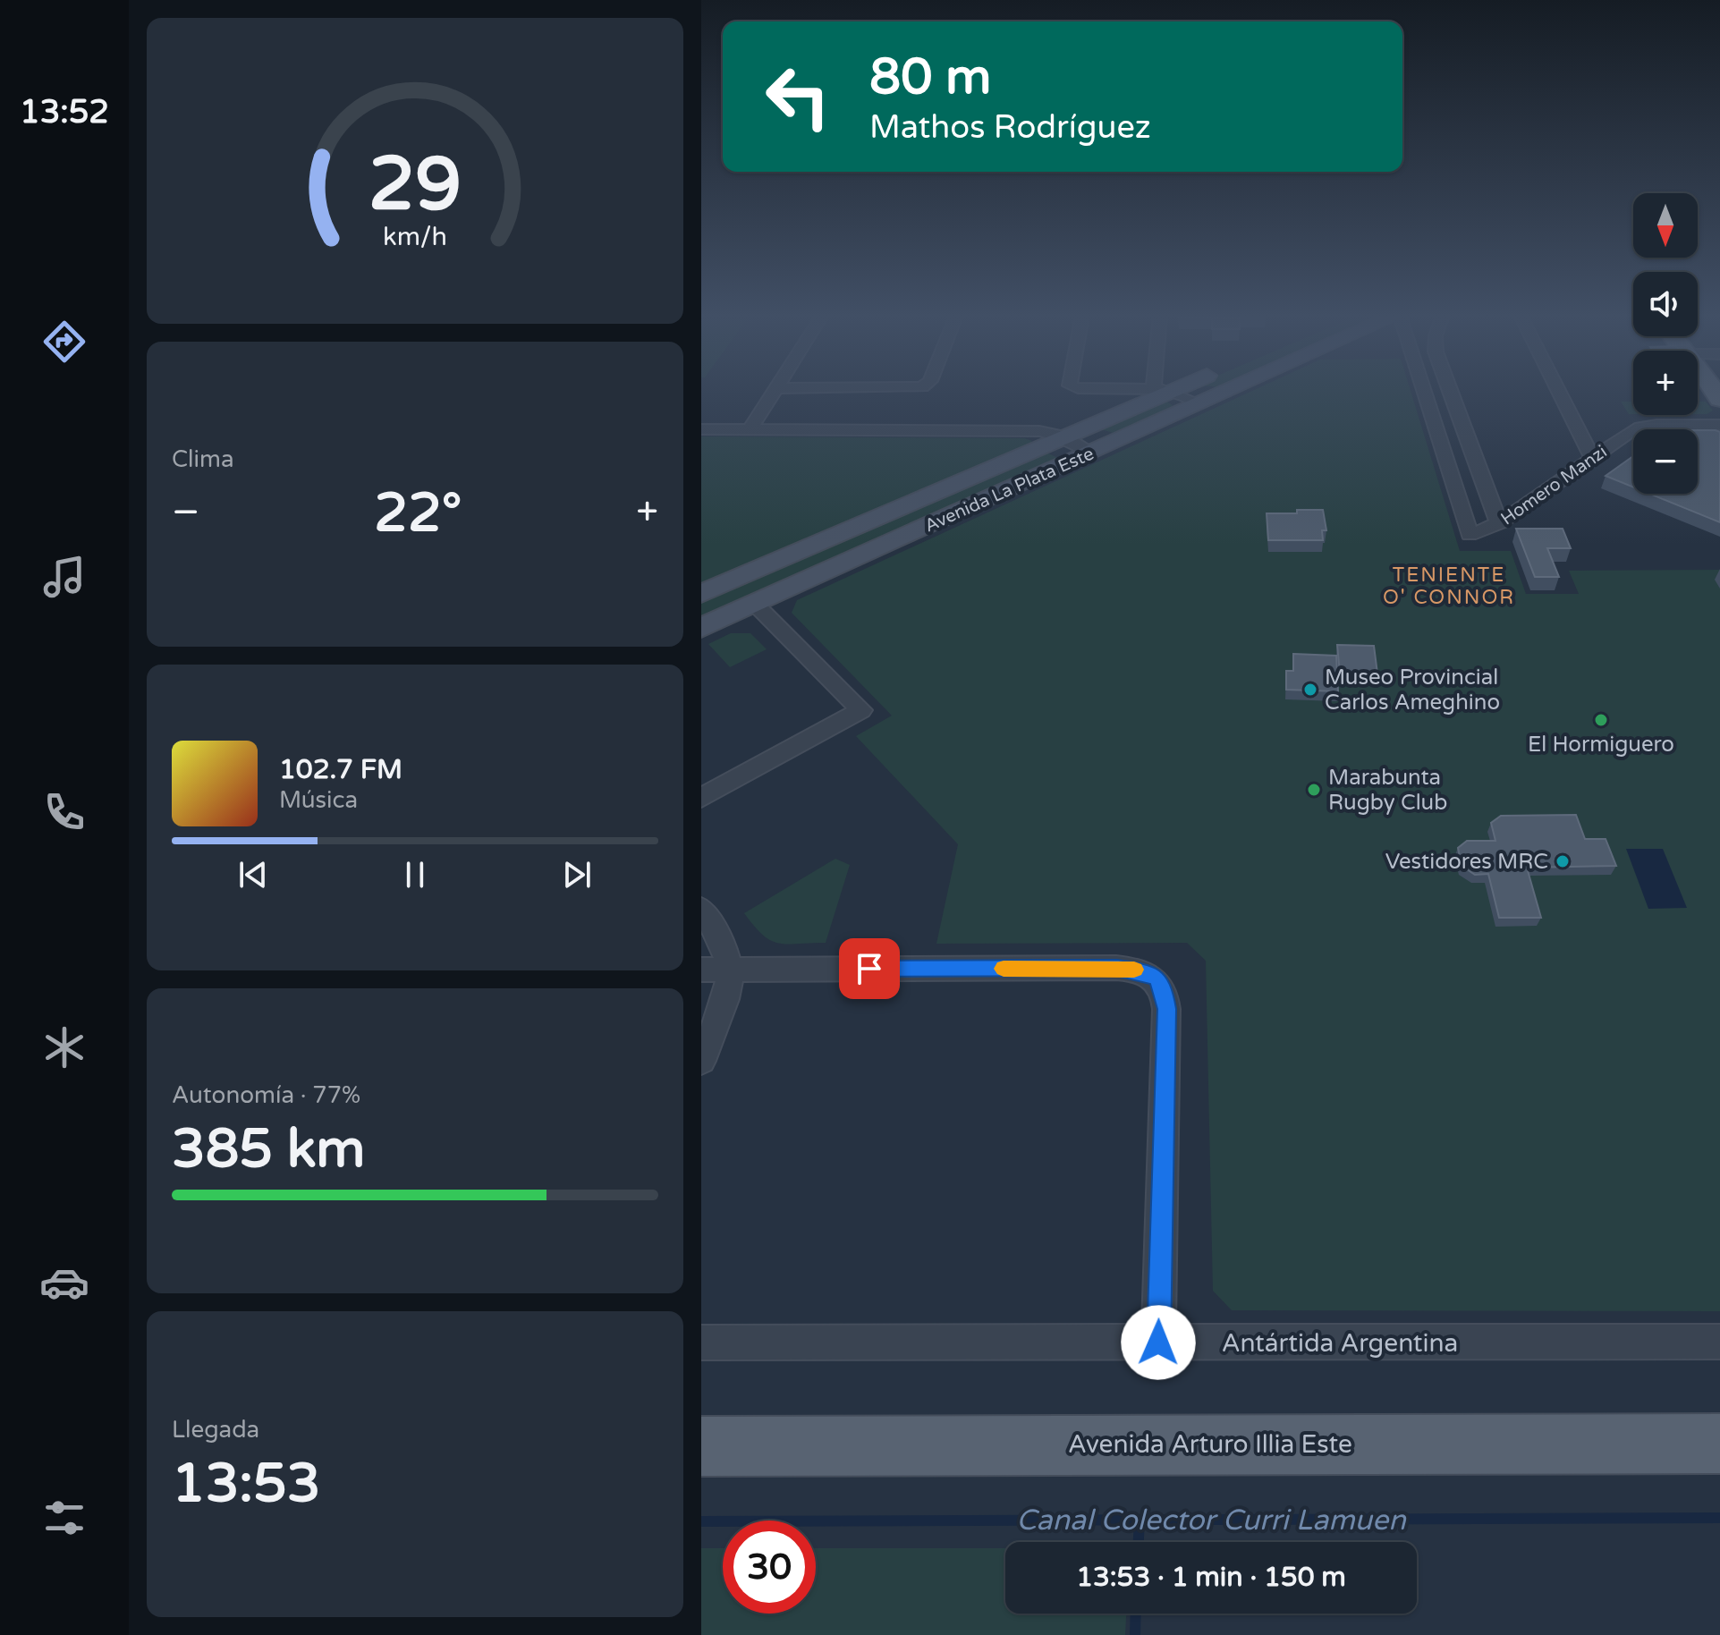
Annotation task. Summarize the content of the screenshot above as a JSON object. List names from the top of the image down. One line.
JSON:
{"streets":{"main road":["Avenida La Plata Este","Avenida Arturo Illia Este"],"street":["Homero Manzi","Antártida Argentina"]},"districts":["TENIENTE O' CONNOR"],"water":["Canal Colector Curri Lamuen"],"places":["Museo Provincial Carlos Ameghino","El Hormiguero","Marabunta Rugby Club","Vestidores MRC"],"north":"bottom","page":{"tabs":"13:52","turn":["80 m","Mathos Rodríguez"],"map_buttons":["+","−"],"tile":["Clima",["Autonomía · 77%","385 km"],["Llegada","13:53"]],"heat":["−","22°","+"],"song":["102.7 FM","Música"],"limit":"30","trip":"13:53 · 1 min · 150 m","gauge":["29","km/h"]}}
